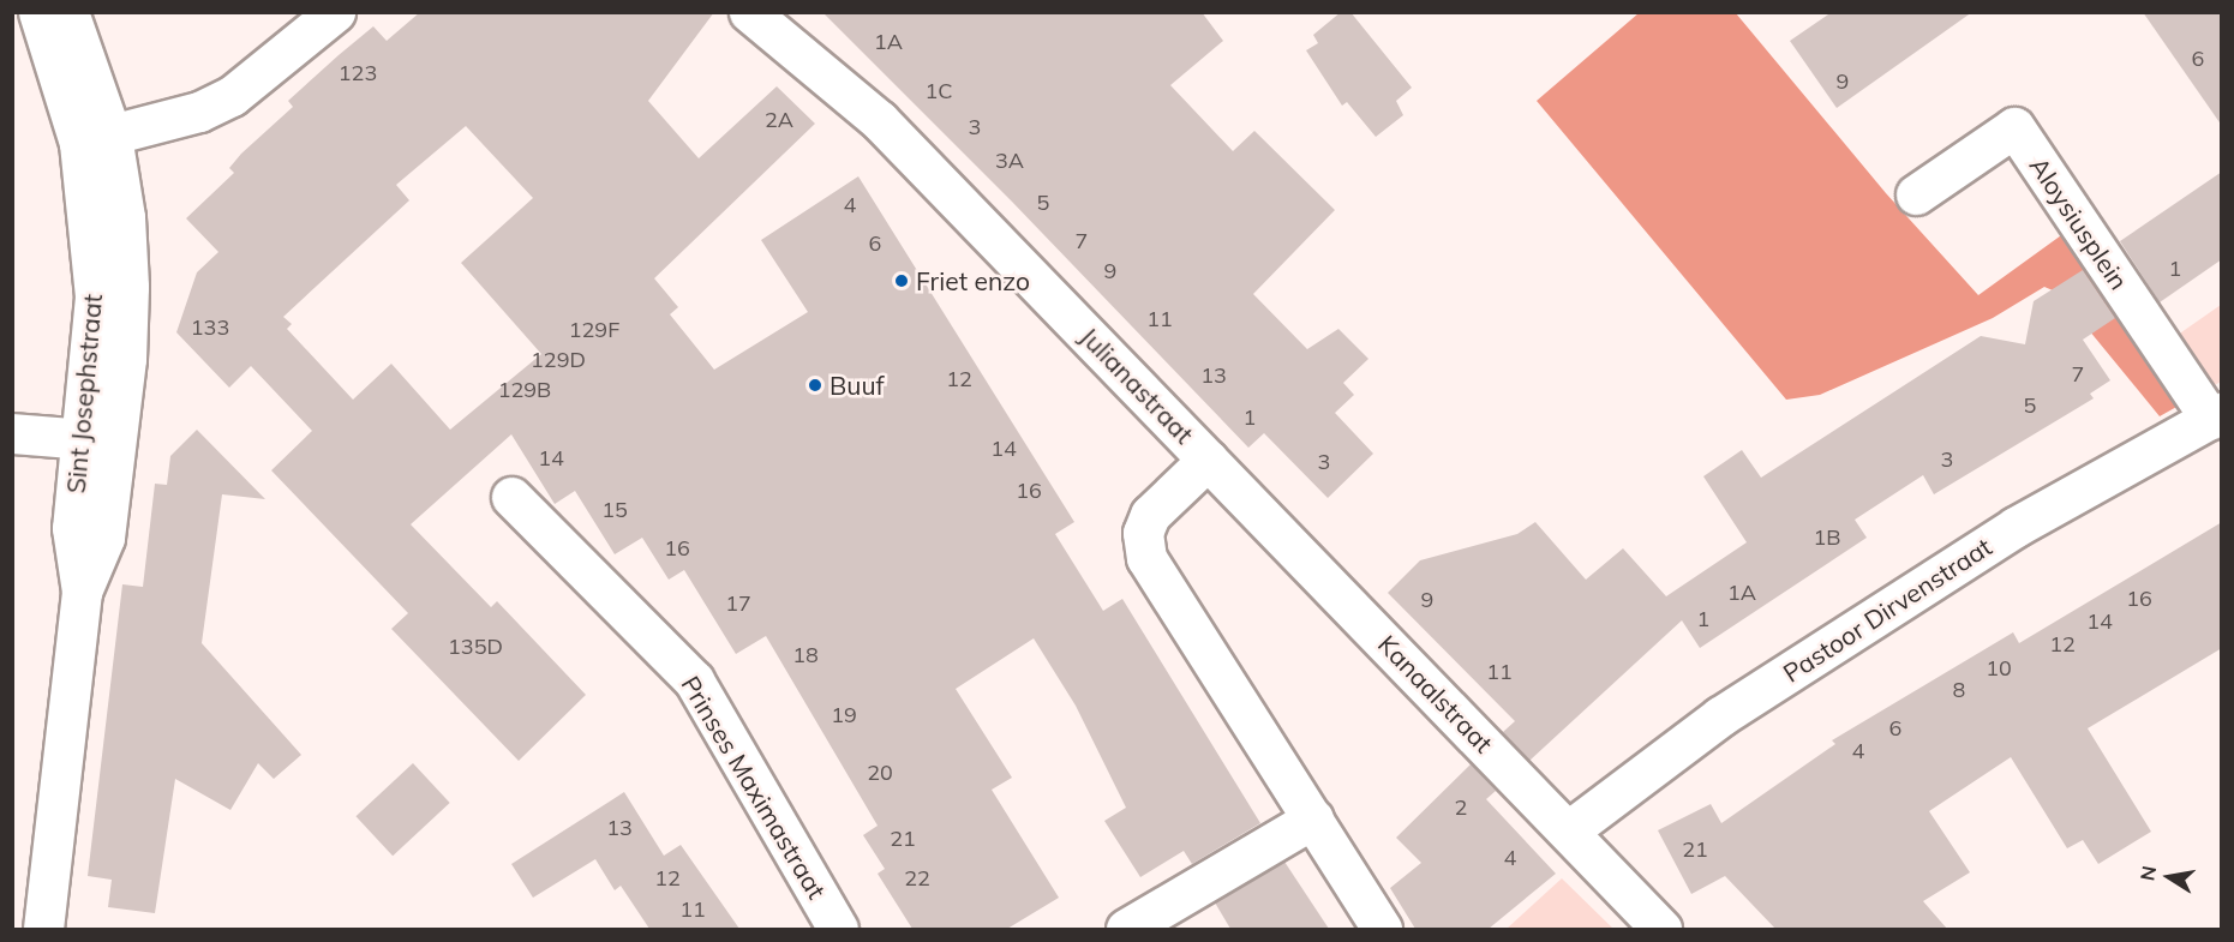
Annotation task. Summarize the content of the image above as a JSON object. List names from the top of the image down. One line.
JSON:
{"streets":{"street":["Aloysiusplein","Julianastraat","Sint Josephstraat","Pastoor Dirvenstraat","Kanaalstraat","Prinses Maximastraat"]},"crossings":[["Aloysiusplein","Pastoor Dirvenstraat"],["Julianastraat","Kanaalstraat"],["Pastoor Dirvenstraat","Kanaalstraat"]],"places":["Friet enzo","Buuf"],"house_numbers":["1A","6","123","9","1C","2A","3","3A","5","4","7","6","1","9","11","133","129F","129D","7","13","12","129B","5","1","14","14","3","3","16","15","1B","16","1A","16","9","17","1","14","12","135D","18","10","11","8","19","6","4","20","2","13","21","21","4","12","22","11"],"north":"left"}
